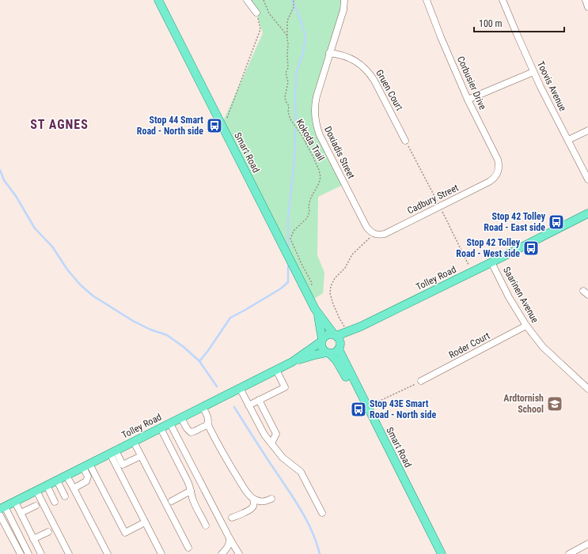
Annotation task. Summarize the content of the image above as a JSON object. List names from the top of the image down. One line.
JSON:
{"streets":{"main road":["Smart Road","Tolley Road"],"street":["Corbusier Drive","Toovis Avenue","Gruen Court","Doxiadis Street","Cadbury Street","Saarinen Avenue","Roder Court"],"path":["Kokoda Trail"]},"crossings":[["Corbusier Drive","Cadbury Street"],["Gruen Court","Doxiadis Street"],["Smart Road","Tolley Road"],["Doxiadis Street","Cadbury Street"],["Tolley Road","Saarinen Avenue"],["Saarinen Avenue","Roder Court"]],"districts":["ST AGNES"],"places":{"bus stop":["Stop 44 Smart Road - North side","Stop 42 Tolley Road - East side","Stop 42 Tolley Road - West side","Stop 43E Smart Road - North side"],"school or university":["Ardtornish School"]},"scale_bar":"100 m"}
